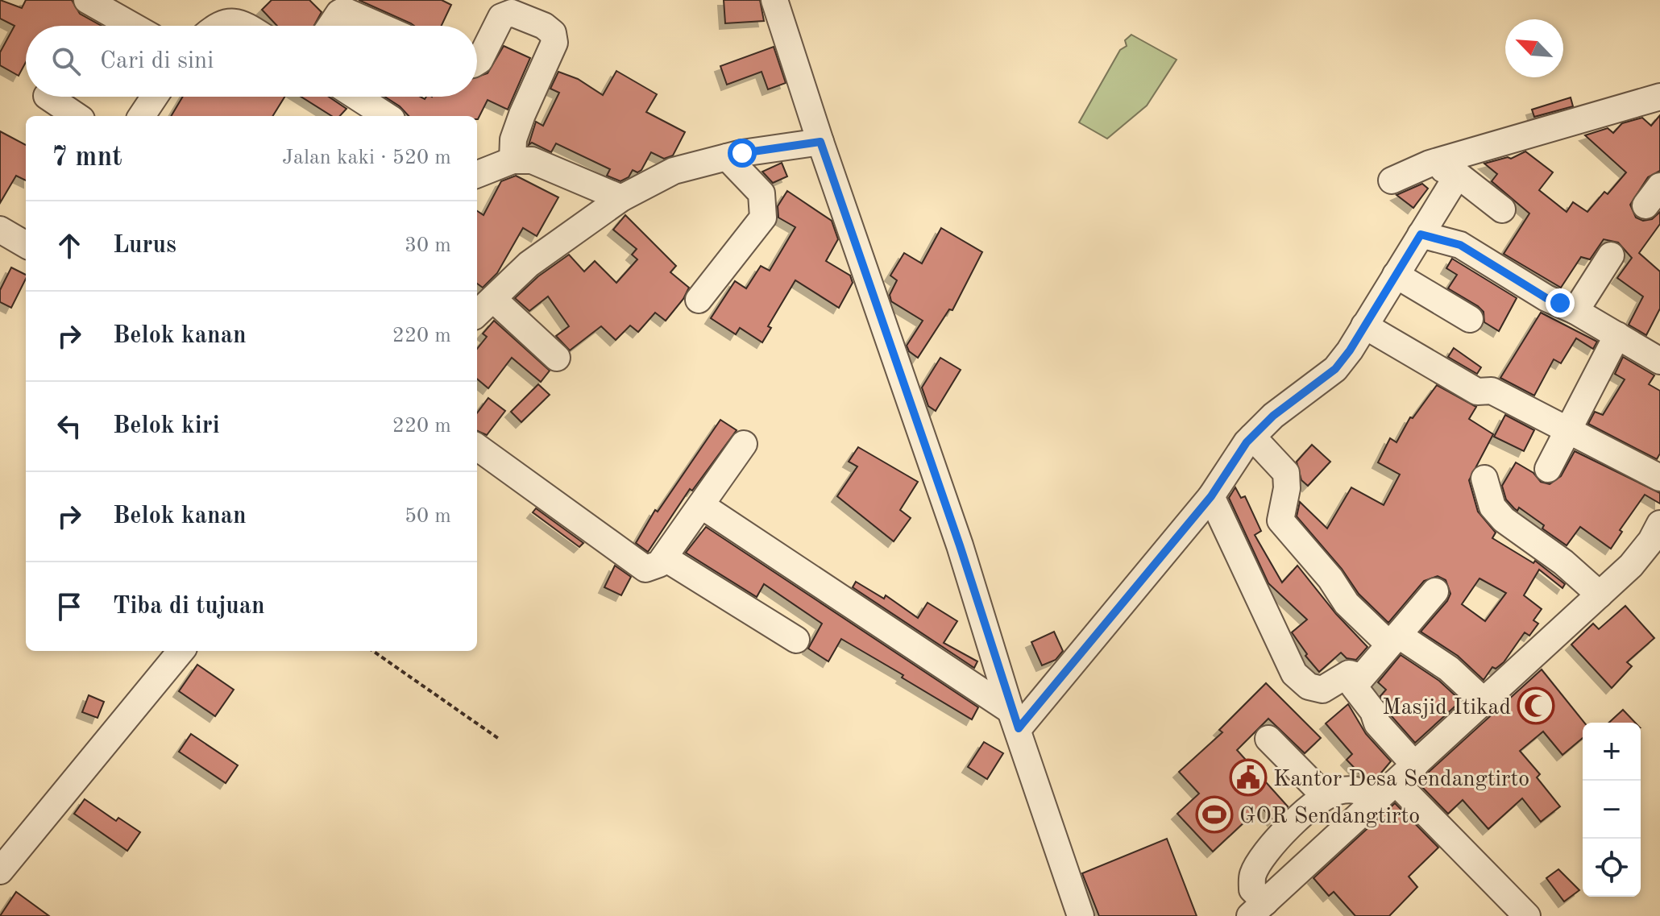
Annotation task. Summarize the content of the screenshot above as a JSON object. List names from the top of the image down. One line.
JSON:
{"places":{"mosque":["Masjid Itikad"],"public building":["Kantor Desa Sendangtirto"],"sports":["GOR Sendangtirto"]},"north":"top left","page":{"search":"Cari di sini","heading":["7 mnt","Jalan kaki · 520 m"],"list":[["Lurus","30 m"],["Belok kanan","220 m"],["Belok kiri","220 m"],["Belok kanan","50 m"],"Tiba di tujuan"],"map_buttons":["+","−"]}}
